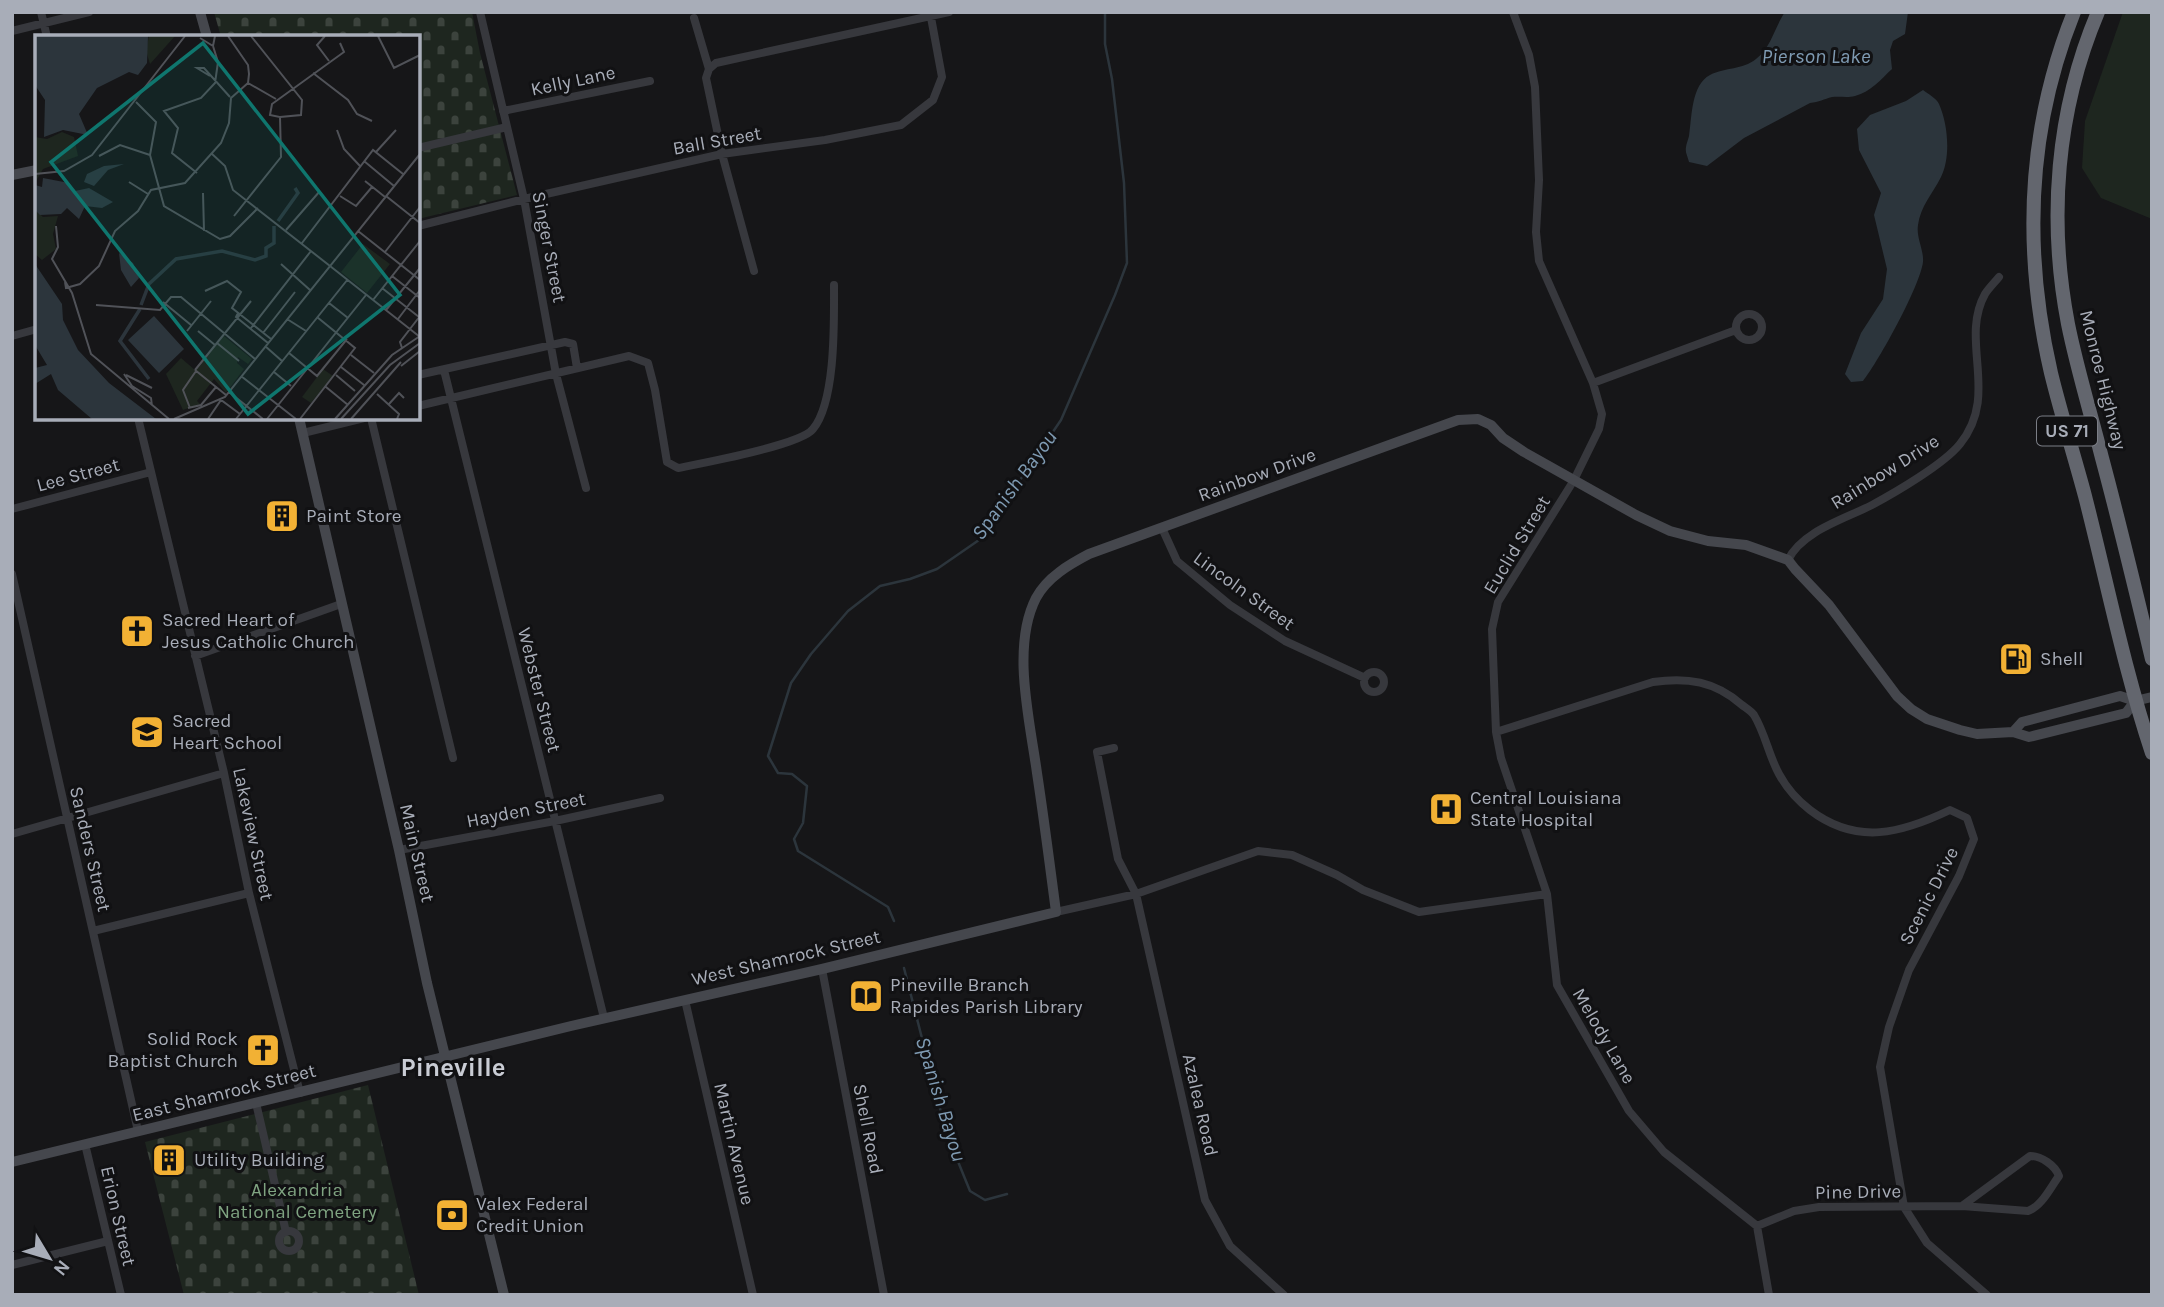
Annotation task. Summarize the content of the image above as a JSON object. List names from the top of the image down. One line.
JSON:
{"streets":{"highway":["Monroe Highway","US 71"],"street":["Kelly Lane","Ball Street","Singer Street","Rainbow Drive","Lee Street","Euclid Street","Lincoln Street","Webster Street","Hayden Street","Lakeview Street","Sanders Street","Main Street","Scenic Drive","West Shamrock Street","Melody Lane","East Shamrock Street","Azalea Road","Shell Road","Martin Avenue","Pine Drive","Erion Street"]},"crossings":[["Kelly Lane","Singer Street"],["Ball Street","Singer Street"],["Rainbow Drive","Euclid Street"],["Rainbow Drive","Lincoln Street"],["Rainbow Drive","West Shamrock Street"],["Lee Street","Lakeview Street"],["Euclid Street","Scenic Drive"],["Euclid Street","Melody Lane"],["Webster Street","Hayden Street"],["Webster Street","West Shamrock Street"],["Hayden Street","Main Street"],["Lakeview Street","East Shamrock Street"],["Sanders Street","East Shamrock Street"],["Main Street","West Shamrock Street"],["Main Street","East Shamrock Street"],["Scenic Drive","Melody Lane"],["Scenic Drive","Pine Drive"],["West Shamrock Street","Melody Lane"],["West Shamrock Street","East Shamrock Street"],["West Shamrock Street","Azalea Road"],["West Shamrock Street","Shell Road"],["West Shamrock Street","Martin Avenue"],["Melody Lane","Pine Drive"],["East Shamrock Street","Erion Street"]],"districts":["Pineville"],"water":["Pierson Lake","Spanish Bayou"],"parks":["Alexandria National Cemetery"],"places":{"building":["Paint Store","Utility Building"],"church":["Sacred Heart of Jesus Catholic Church","Solid Rock Baptist Church"],"fuel station":["Shell"],"school or university":["Sacred Heart School"],"hospital":["Central Louisiana State Hospital"],"library":["Pineville Branch Rapides Parish Library"],"bank":["Valex Federal Credit Union"]},"north":"bottom right"}
